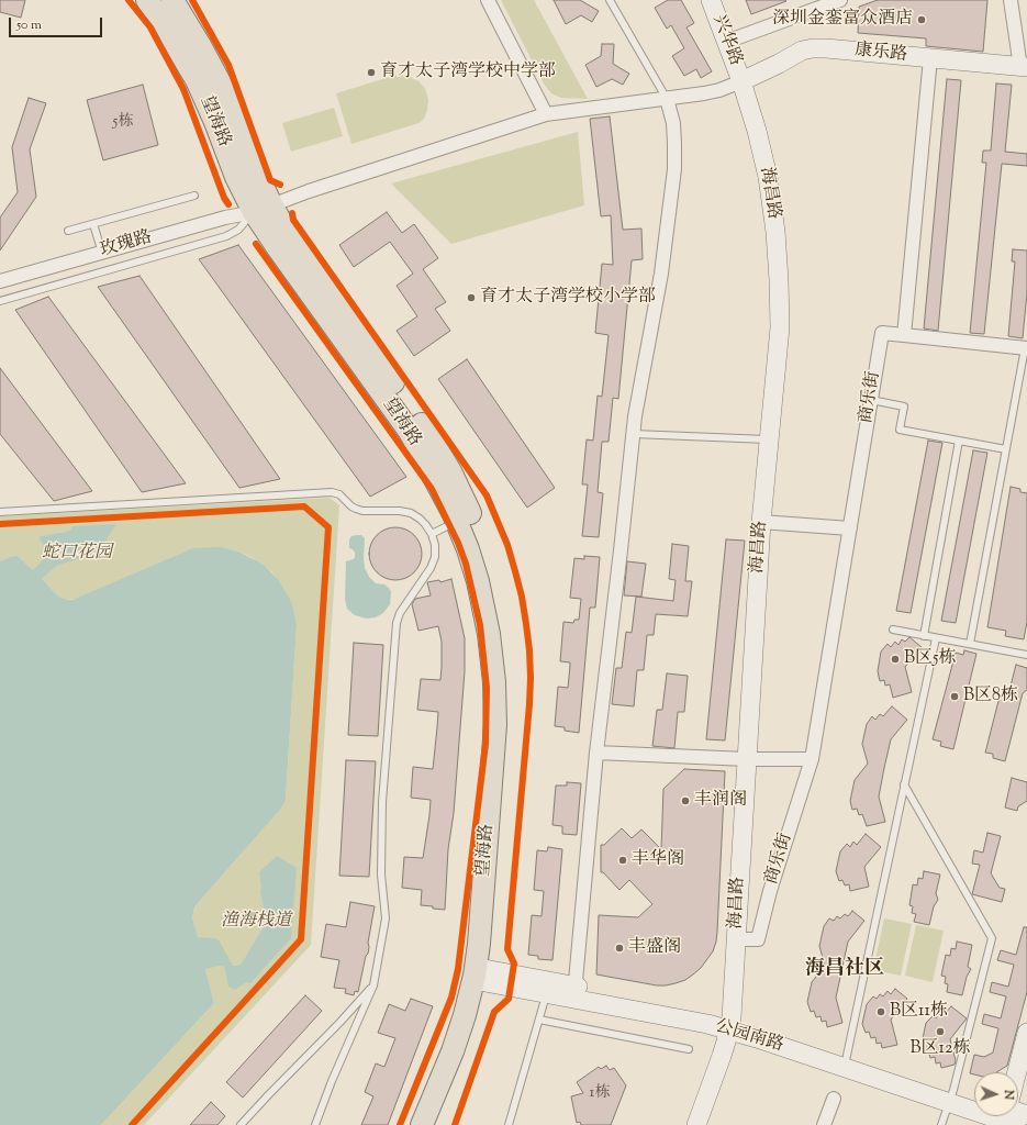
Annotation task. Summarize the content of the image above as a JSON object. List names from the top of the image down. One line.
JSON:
{"streets":{"main road":["望海路"],"street":["兴华路","康乐路","海昌路","玫瑰路","商乐街","公园南路"]},"crossings":[["兴华路","康乐路"],["兴华路","海昌路"],["兴华路","玫瑰路"],["康乐路","海昌路"],["康乐路","玫瑰路"],["望海路","玫瑰路"],["望海路","公园南路"],["海昌路","玫瑰路"],["海昌路","商乐街"],["海昌路","公园南路"]],"districts":["海昌社区"],"parks":["蛇口花园","渔海栈道"],"places":["深圳金銮富众酒店","育才太子湾学校中学部","育才太子湾学校小学部","B区5栋","B区8栋","丰润阁","丰华阁","丰盛阁","B区11栋","B区12栋"],"house_numbers":["5栋","1栋"],"scale_bar":"50 m","north":"right"}
